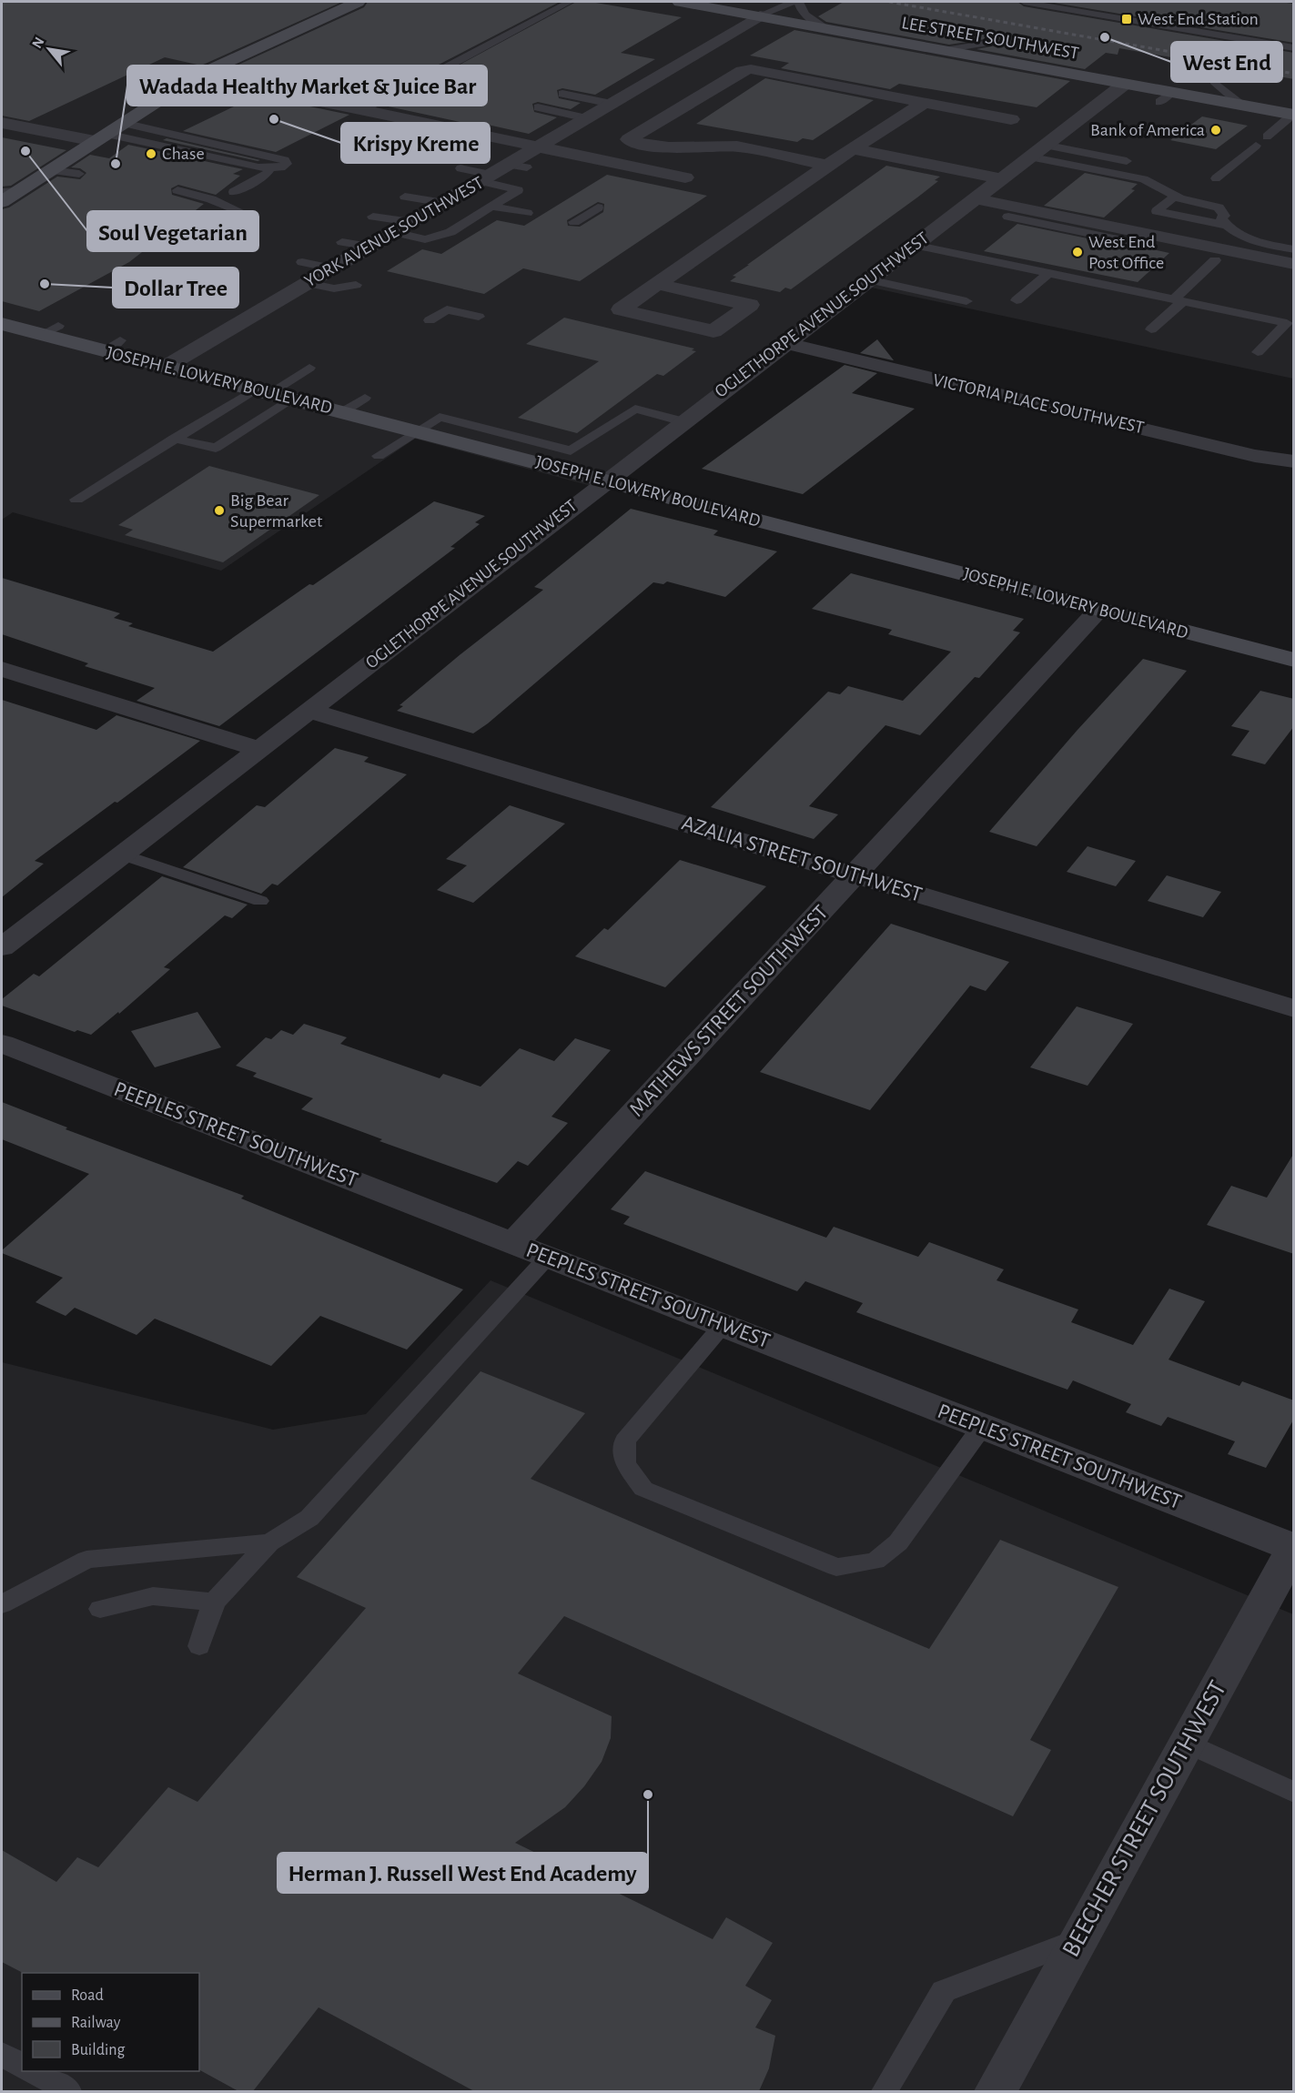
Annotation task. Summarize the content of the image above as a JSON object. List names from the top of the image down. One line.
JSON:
{"streets":{"street":["LEE STREET SOUTHWEST","YORK AVENUE SOUTHWEST","OGLETHORPE AVENUE SOUTHWEST","JOSEPH E. LOWERY BOULEVARD","VICTORIA PLACE SOUTHWEST","AZALIA STREET SOUTHWEST","MATHEWS STREET SOUTHWEST","PEEPLES STREET SOUTHWEST","BEECHER STREET SOUTHWEST"]},"crossings":[["LEE STREET SOUTHWEST","YORK AVENUE SOUTHWEST"],["LEE STREET SOUTHWEST","OGLETHORPE AVENUE SOUTHWEST"],["YORK AVENUE SOUTHWEST","JOSEPH E. LOWERY BOULEVARD"],["OGLETHORPE AVENUE SOUTHWEST","JOSEPH E. LOWERY BOULEVARD"],["OGLETHORPE AVENUE SOUTHWEST","VICTORIA PLACE SOUTHWEST"],["OGLETHORPE AVENUE SOUTHWEST","AZALIA STREET SOUTHWEST"],["JOSEPH E. LOWERY BOULEVARD","MATHEWS STREET SOUTHWEST"],["AZALIA STREET SOUTHWEST","MATHEWS STREET SOUTHWEST"],["MATHEWS STREET SOUTHWEST","PEEPLES STREET SOUTHWEST"],["PEEPLES STREET SOUTHWEST","BEECHER STREET SOUTHWEST"]],"places":{"transit":["West End Station"],"other":["West End","Krispy Kreme","Bank of America","Soul Vegetarian","Chase","Wadada Healthy Market & Juice Bar","West End Post Office","Dollar Tree","Big Bear Supermarket","Herman J. Russell West End Academy"]},"legend":["Road","Railway","Building"],"north":"top left"}
